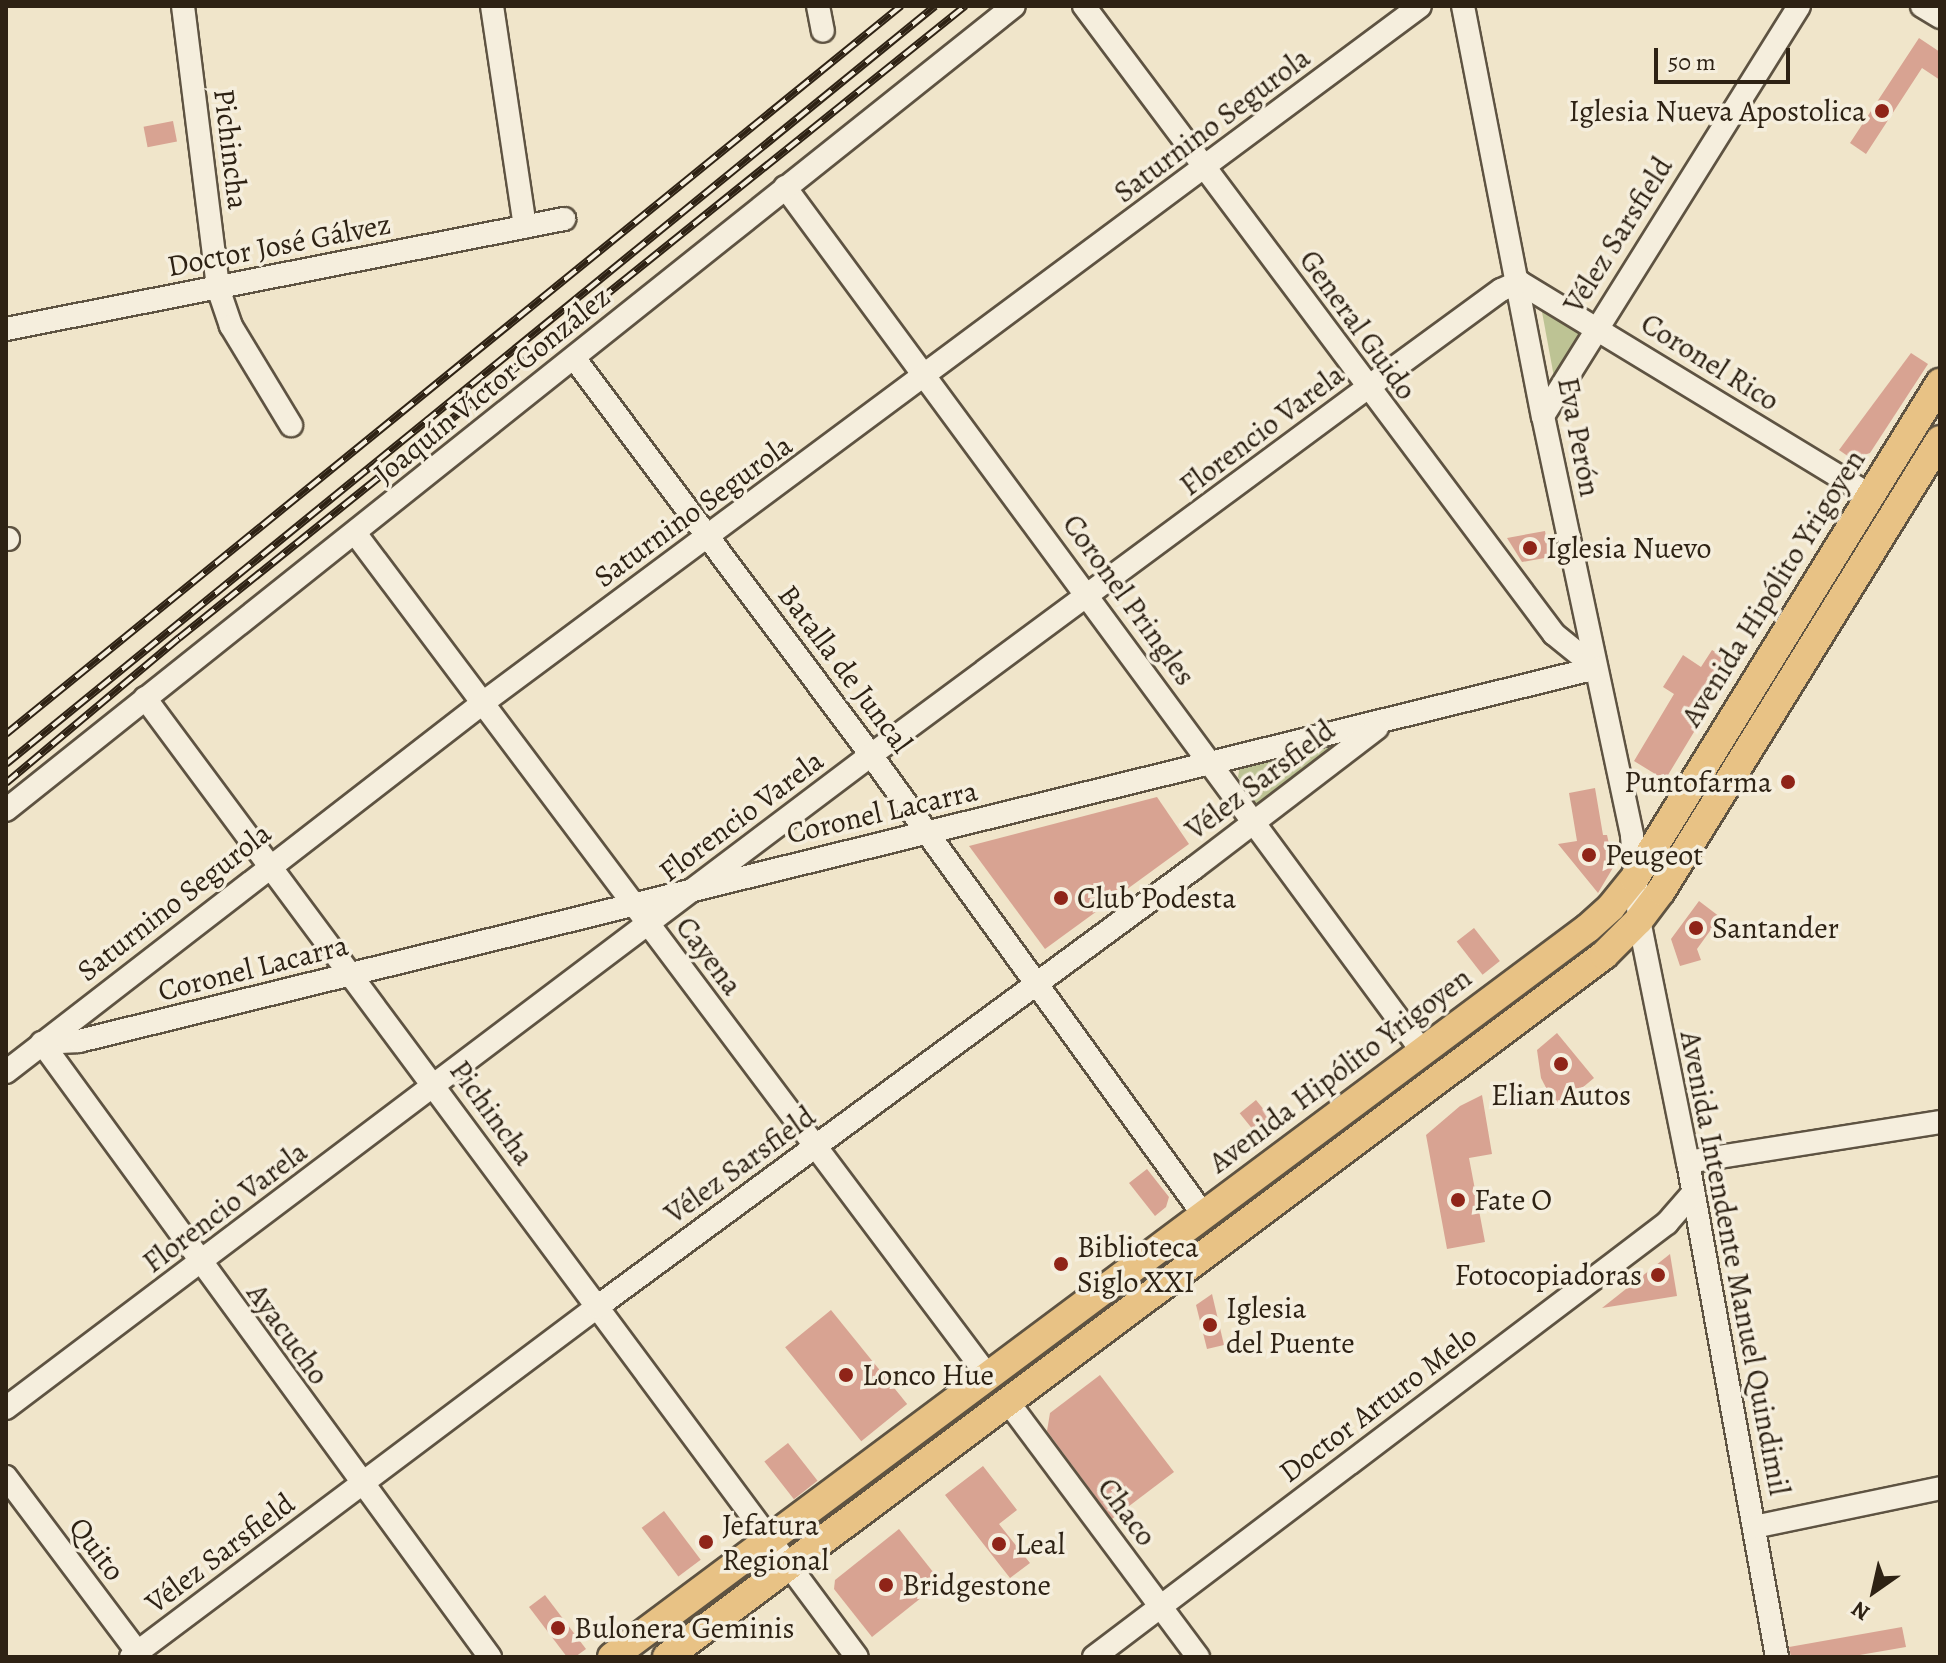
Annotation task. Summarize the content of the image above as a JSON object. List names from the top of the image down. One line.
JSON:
{"streets":{"main road":["Avenida Hipólito Yrigoyen"],"street":["Saturnino Segurola","Pichincha","Vélez Sarsfield","Doctor José Gálvez","General Guido","Coronel Rico","Joaquín Víctor González","Florencio Varela","Eva Perón","Coronel Pringles","Batalla de Juncal","Coronel Lacarra","Cayena","Avenida Intendente Manuel Quindimil","Ayacucho","Doctor Arturo Melo","Chaco","Quito"]},"crossings":[["Saturnino Segurola","Pichincha"],["Saturnino Segurola","General Guido"],["Saturnino Segurola","Coronel Pringles"],["Saturnino Segurola","Batalla de Juncal"],["Saturnino Segurola","Coronel Lacarra"],["Saturnino Segurola","Cayena"],["Saturnino Segurola","Ayacucho"],["Pichincha","Vélez Sarsfield"],["Pichincha","Doctor José Gálvez"],["Pichincha","Joaquín Víctor González"],["Pichincha","Florencio Varela"],["Pichincha","Avenida Hipólito Yrigoyen"],["Pichincha","Coronel Lacarra"],["Vélez Sarsfield","Coronel Rico"],["Vélez Sarsfield","Eva Perón"],["Vélez Sarsfield","Coronel Pringles"],["Vélez Sarsfield","Batalla de Juncal"],["Vélez Sarsfield","Coronel Lacarra"],["Vélez Sarsfield","Cayena"],["Vélez Sarsfield","Ayacucho"],["Vélez Sarsfield","Quito"],["General Guido","Florencio Varela"],["General Guido","Eva Perón"],["General Guido","Coronel Lacarra"],["Coronel Rico","Florencio Varela"],["Coronel Rico","Eva Perón"],["Coronel Rico","Avenida Hipólito Yrigoyen"],["Joaquín Víctor González","Coronel Pringles"],["Joaquín Víctor González","Batalla de Juncal"],["Joaquín Víctor González","Cayena"],["Florencio Varela","Eva Perón"],["Florencio Varela","Coronel Pringles"],["Florencio Varela","Batalla de Juncal"],["Florencio Varela","Coronel Lacarra"],["Florencio Varela","Cayena"],["Florencio Varela","Ayacucho"],["Eva Perón","Avenida Hipólito Yrigoyen"],["Eva Perón","Coronel Lacarra"],["Eva Perón","Avenida Intendente Manuel Quindimil"],["Avenida Hipólito Yrigoyen","Coronel Pringles"],["Avenida Hipólito Yrigoyen","Batalla de Juncal"],["Avenida Hipólito Yrigoyen","Cayena"],["Avenida Hipólito Yrigoyen","Avenida Intendente Manuel Quindimil"],["Avenida Hipólito Yrigoyen","Chaco"],["Coronel Pringles","Coronel Lacarra"],["Batalla de Juncal","Coronel Lacarra"],["Coronel Lacarra","Cayena"],["Coronel Lacarra","Ayacucho"],["Avenida Intendente Manuel Quindimil","Doctor Arturo Melo"],["Doctor Arturo Melo","Chaco"]],"places":["Iglesia Nueva Apostolica","Iglesia Nuevo","Puntofarma","Peugeot","Club Podesta","Santander","Elian Autos","Fate O","Biblioteca Siglo XXI","Fotocopiadoras","Iglesia del Puente","Lonco Hue","Jefatura Regional","Leal","Bridgestone","Bulonera Geminis"],"scale_bar":"50 m","north":"bottom left"}
